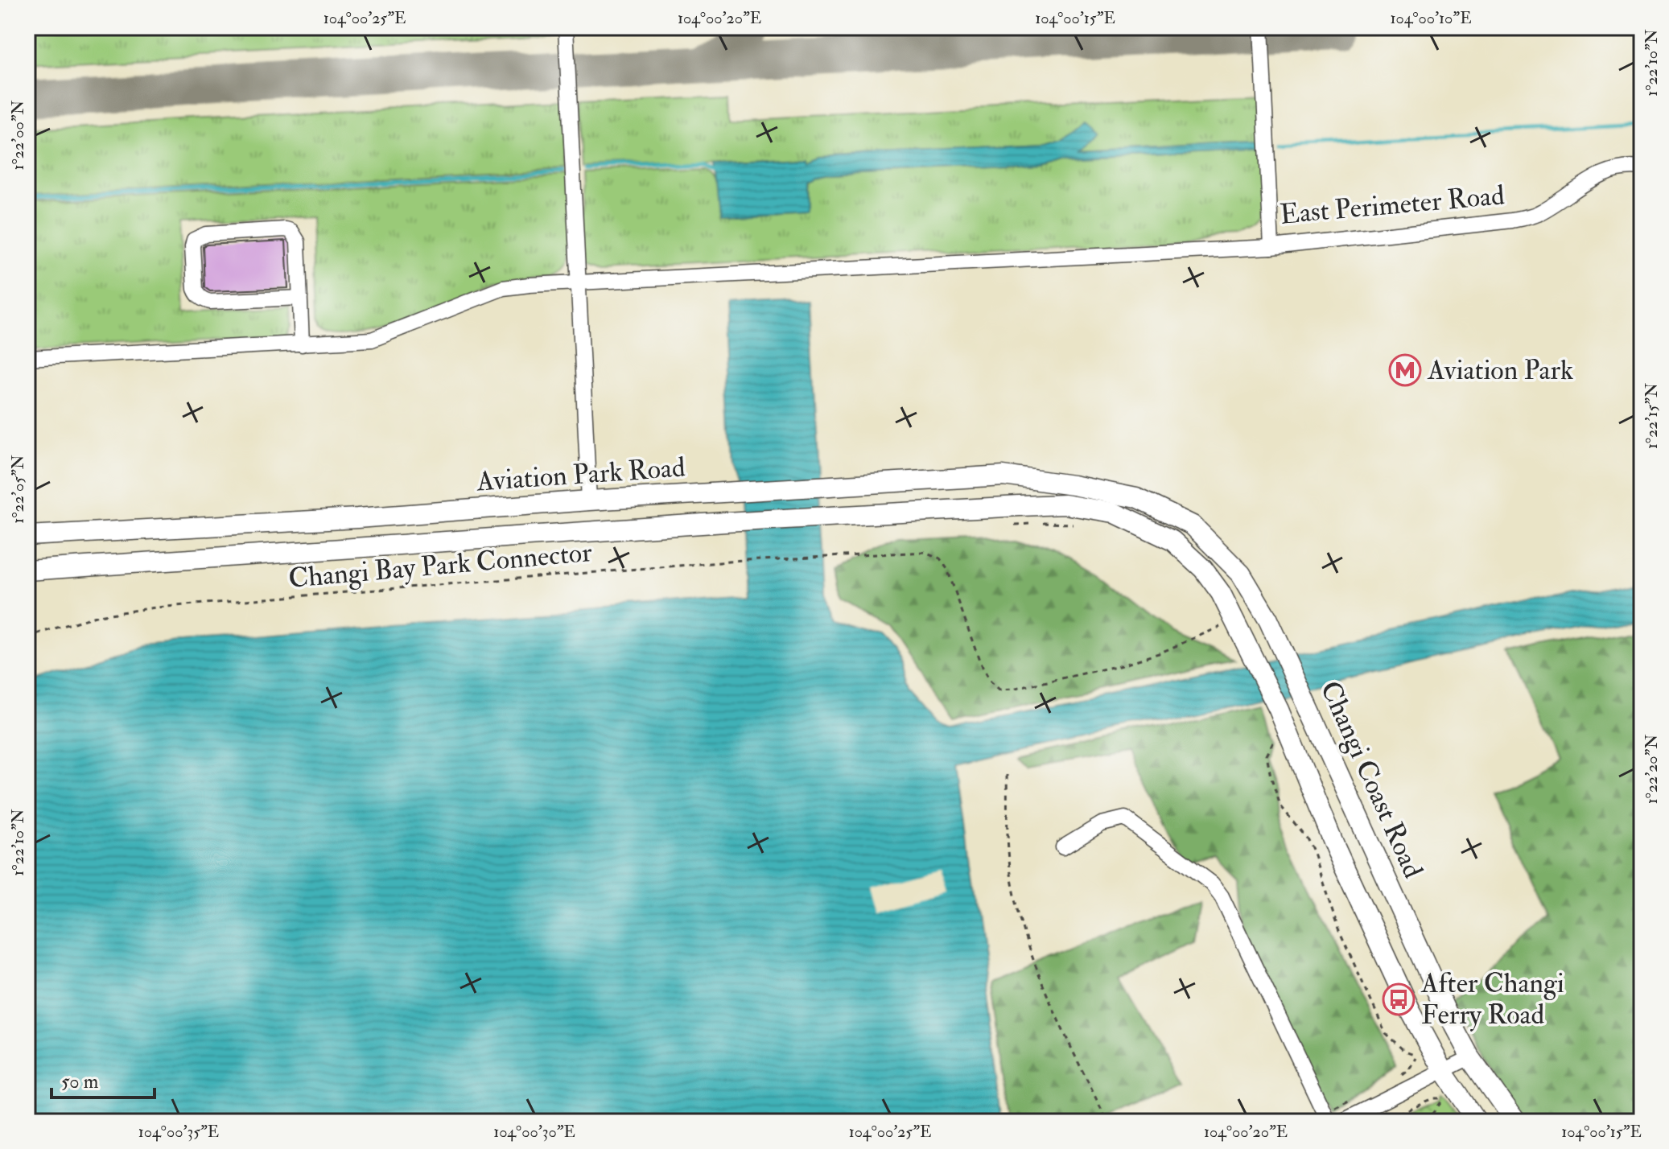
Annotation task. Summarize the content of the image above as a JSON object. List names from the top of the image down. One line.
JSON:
{"streets":{"main road":["Aviation Park Road","Changi Coast Road"],"street":["East Perimeter Road"],"path":["Changi Bay Park Connector"]},"crossings":[["Aviation Park Road","Changi Coast Road"]],"places":{"metro station":["Aviation Park"],"bus stop":["After Changi Ferry Road"]},"scale_bar":"50 m","coordinates":["104°00'25\"E","104°00'20\"E","104°00'15\"E","104°00'10\"E","1°22'10\"N","1°22'00\"N","1°22'15\"N","1°22'05\"N","1°22'20\"N","104°00'35\"E","104°00'30\"E"]}
